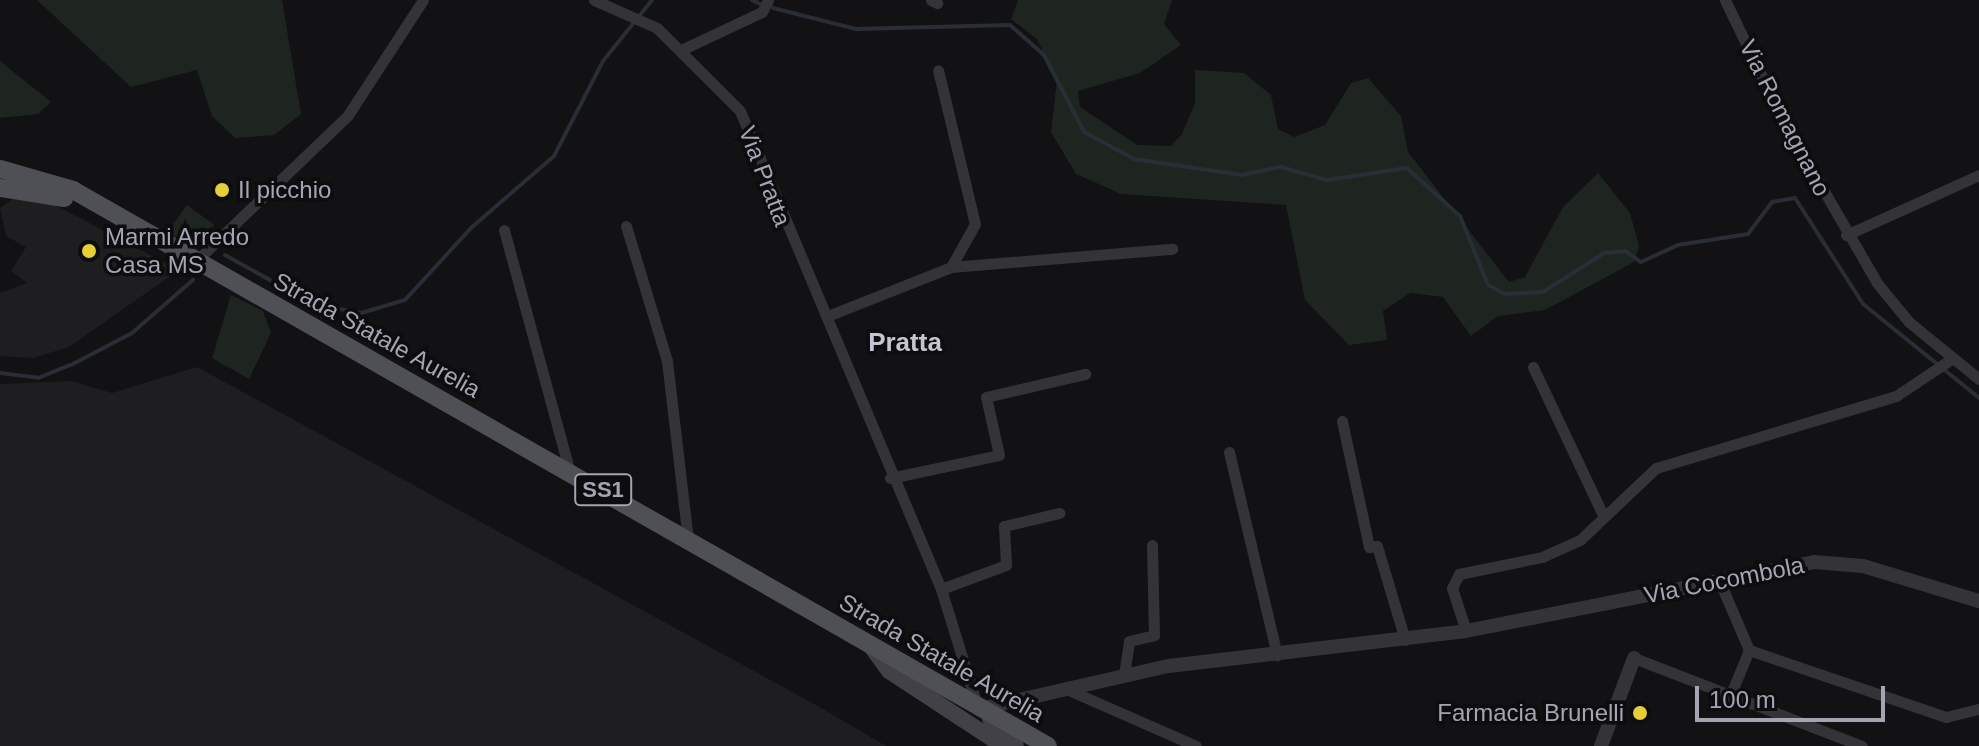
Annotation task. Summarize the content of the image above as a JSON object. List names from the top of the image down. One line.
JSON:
{"streets":{"main road":["Strada Statale Aurelia","SS1"],"street":["Via Romagnano","Via Pratta","Via Cocombola"]},"crossings":[["Via Pratta","Strada Statale Aurelia"],["Via Pratta","Via Cocombola"],["Strada Statale Aurelia","Via Cocombola"]],"districts":["Pratta"],"places":["Il picchio","Marmi Arredo Casa MS","Farmacia Brunelli"],"scale_bar":"100 m"}
